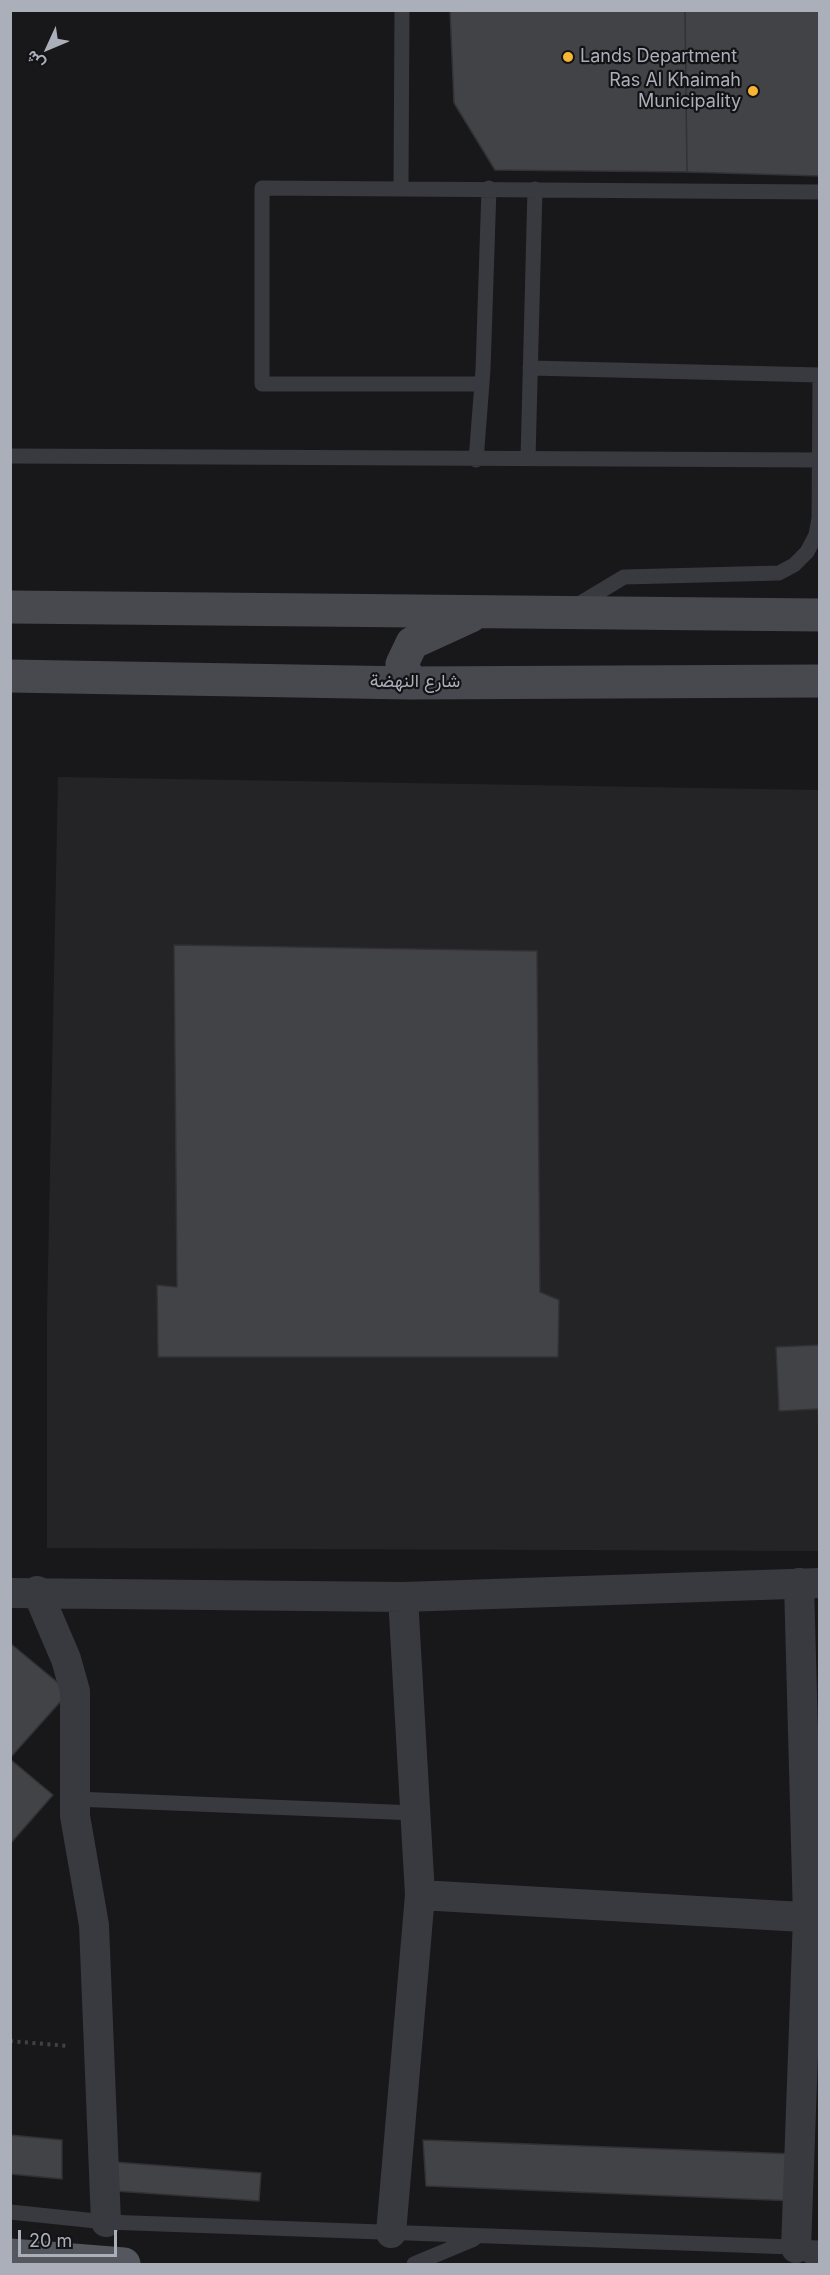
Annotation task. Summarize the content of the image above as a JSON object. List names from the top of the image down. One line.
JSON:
{"streets":{"main road":["شارع النهضة"]},"places":["Lands Department","Ras Al Khaimah Municipality"],"scale_bar":"20 m","north":"bottom left"}
